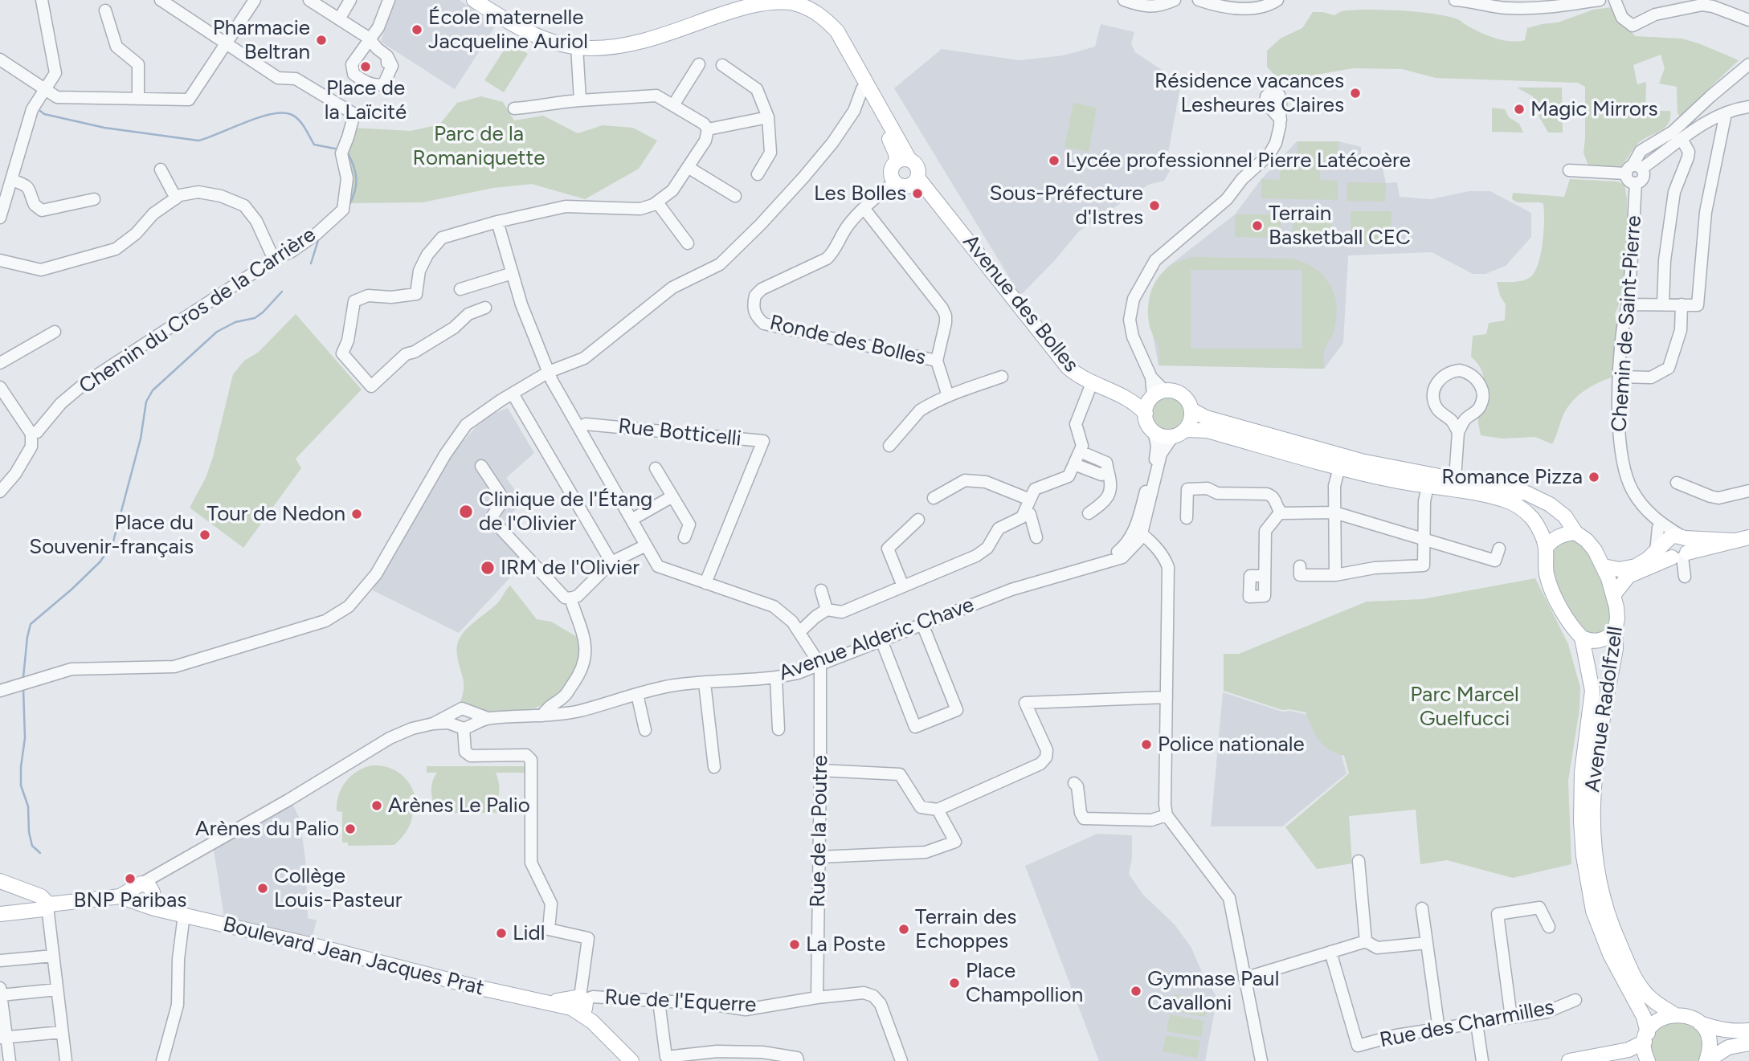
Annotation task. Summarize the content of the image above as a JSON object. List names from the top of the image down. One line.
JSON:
{"streets":{"main road":["Avenue des Bolles","Avenue Radolfzell","Boulevard Jean Jacques Prat"],"street":["Chemin du Cros de la Carrière","Chemin de Saint-Pierre","Ronde des Bolles","Rue Botticelli","Avenue Alderic Chave","Rue de la Poutre","Rue de l'Equerre","Rue des Charmilles"]},"crossings":[["Avenue des Bolles","Ronde des Bolles"],["Avenue des Bolles","Avenue Alderic Chave"],["Avenue des Bolles","Avenue Radolfzell"],["Avenue Alderic Chave","Avenue Radolfzell"],["Avenue Alderic Chave","Rue de la Poutre"],["Avenue Alderic Chave","Boulevard Jean Jacques Prat"],["Rue de la Poutre","Rue de l'Equerre"],["Boulevard Jean Jacques Prat","Rue de l'Equerre"]],"parks":["Parc de la Romaniquette","Parc Marcel Guelfucci"],"places":["École maternelle Jacqueline Auriol","Pharmacie Beltran","Place de la Laïcité","Résidence vacances Lesheures Claires","Magic Mirrors","Lycée professionnel Pierre Latécoère","Les Bolles","Sous-Préfecture d'Istres","Terrain Basketball CEC","Romance Pizza","Clinique de l'Étang de l'Olivier","Tour de Nedon","Place du Souvenir-français","IRM de l'Olivier","Police nationale","Arènes Le Palio","Arènes du Palio","BNP Paribas","Collège Louis-Pasteur","Terrain des Echoppes","Lidl","La Poste","Place Champollion","Gymnase Paul Cavalloni"]}
